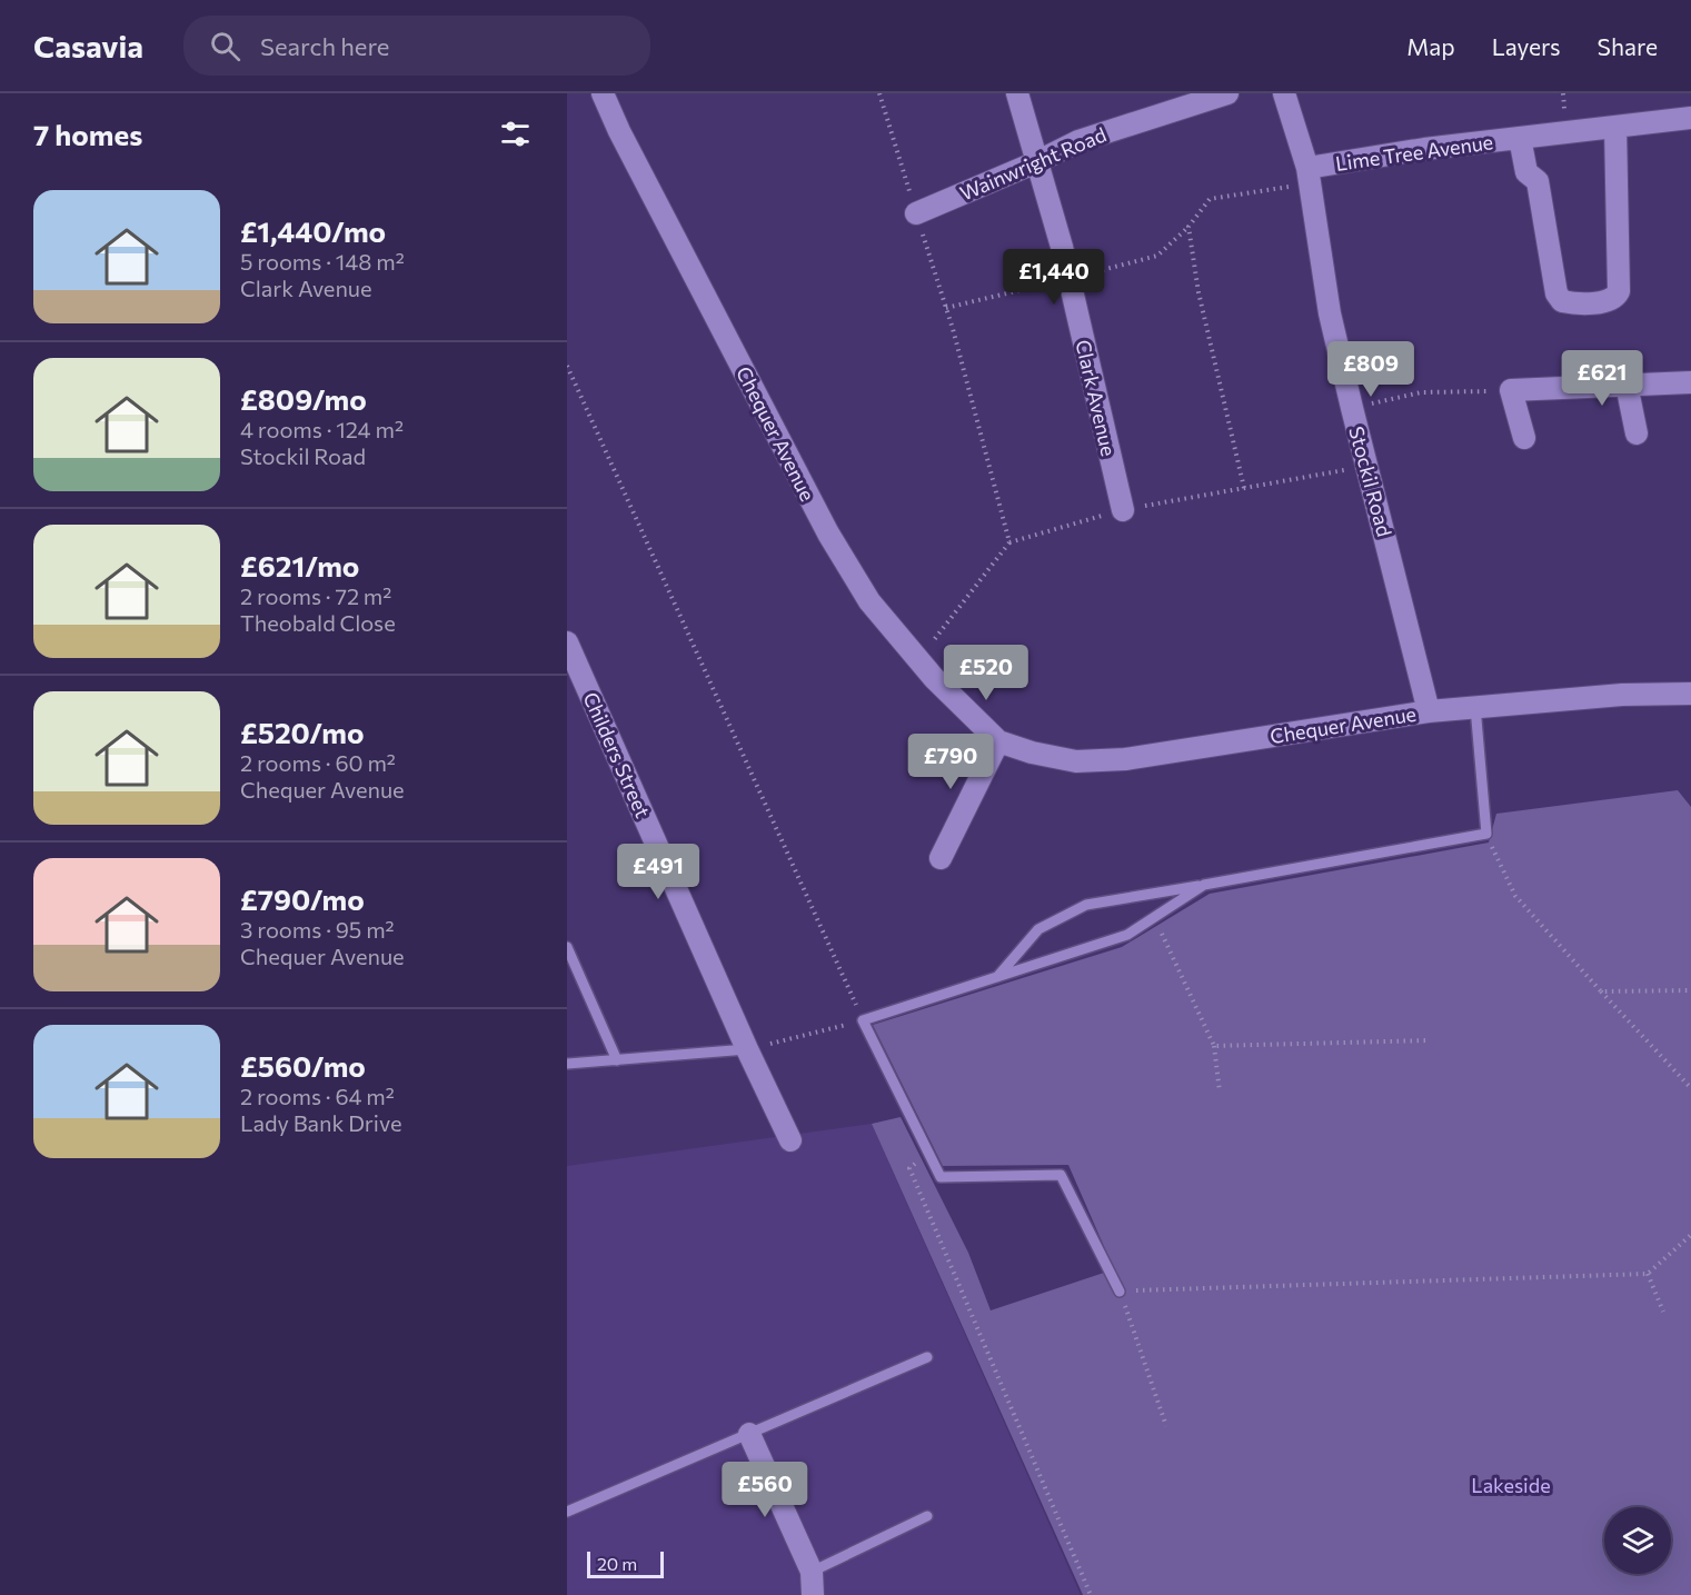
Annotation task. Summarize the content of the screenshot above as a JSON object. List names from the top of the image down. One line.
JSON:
{"streets":{"street":["Lime Tree Avenue","Wainwright Road","Clark Avenue","Chequer Avenue","Stockil Road","Childers Street"]},"crossings":[["Lime Tree Avenue","Stockil Road"],["Wainwright Road","Clark Avenue"],["Chequer Avenue","Stockil Road"]],"parks":["Lakeside"],"scale_bar":"20 m","page":{"header":"Casavia","search":"Search here","nav":["Map","Layers","Share"],"heading":"7 homes","list":[{"name":"£1,440/mo","note":"5 rooms · 148 m² · Clark Avenue"},{"name":"£809/mo","note":"4 rooms · 124 m² · Stockil Road"},{"name":"£621/mo","note":"2 rooms · 72 m² · Theobald Close"},{"name":"£520/mo","note":"2 rooms · 60 m² · Chequer Avenue"},{"name":"£790/mo","note":"3 rooms · 95 m² · Chequer Avenue"},{"name":"£560/mo","note":"2 rooms · 64 m² · Lady Bank Drive"}],"price":["£1,440","£809","£621","£520","£790","£491","£560"],"scale":"20 m"}}
